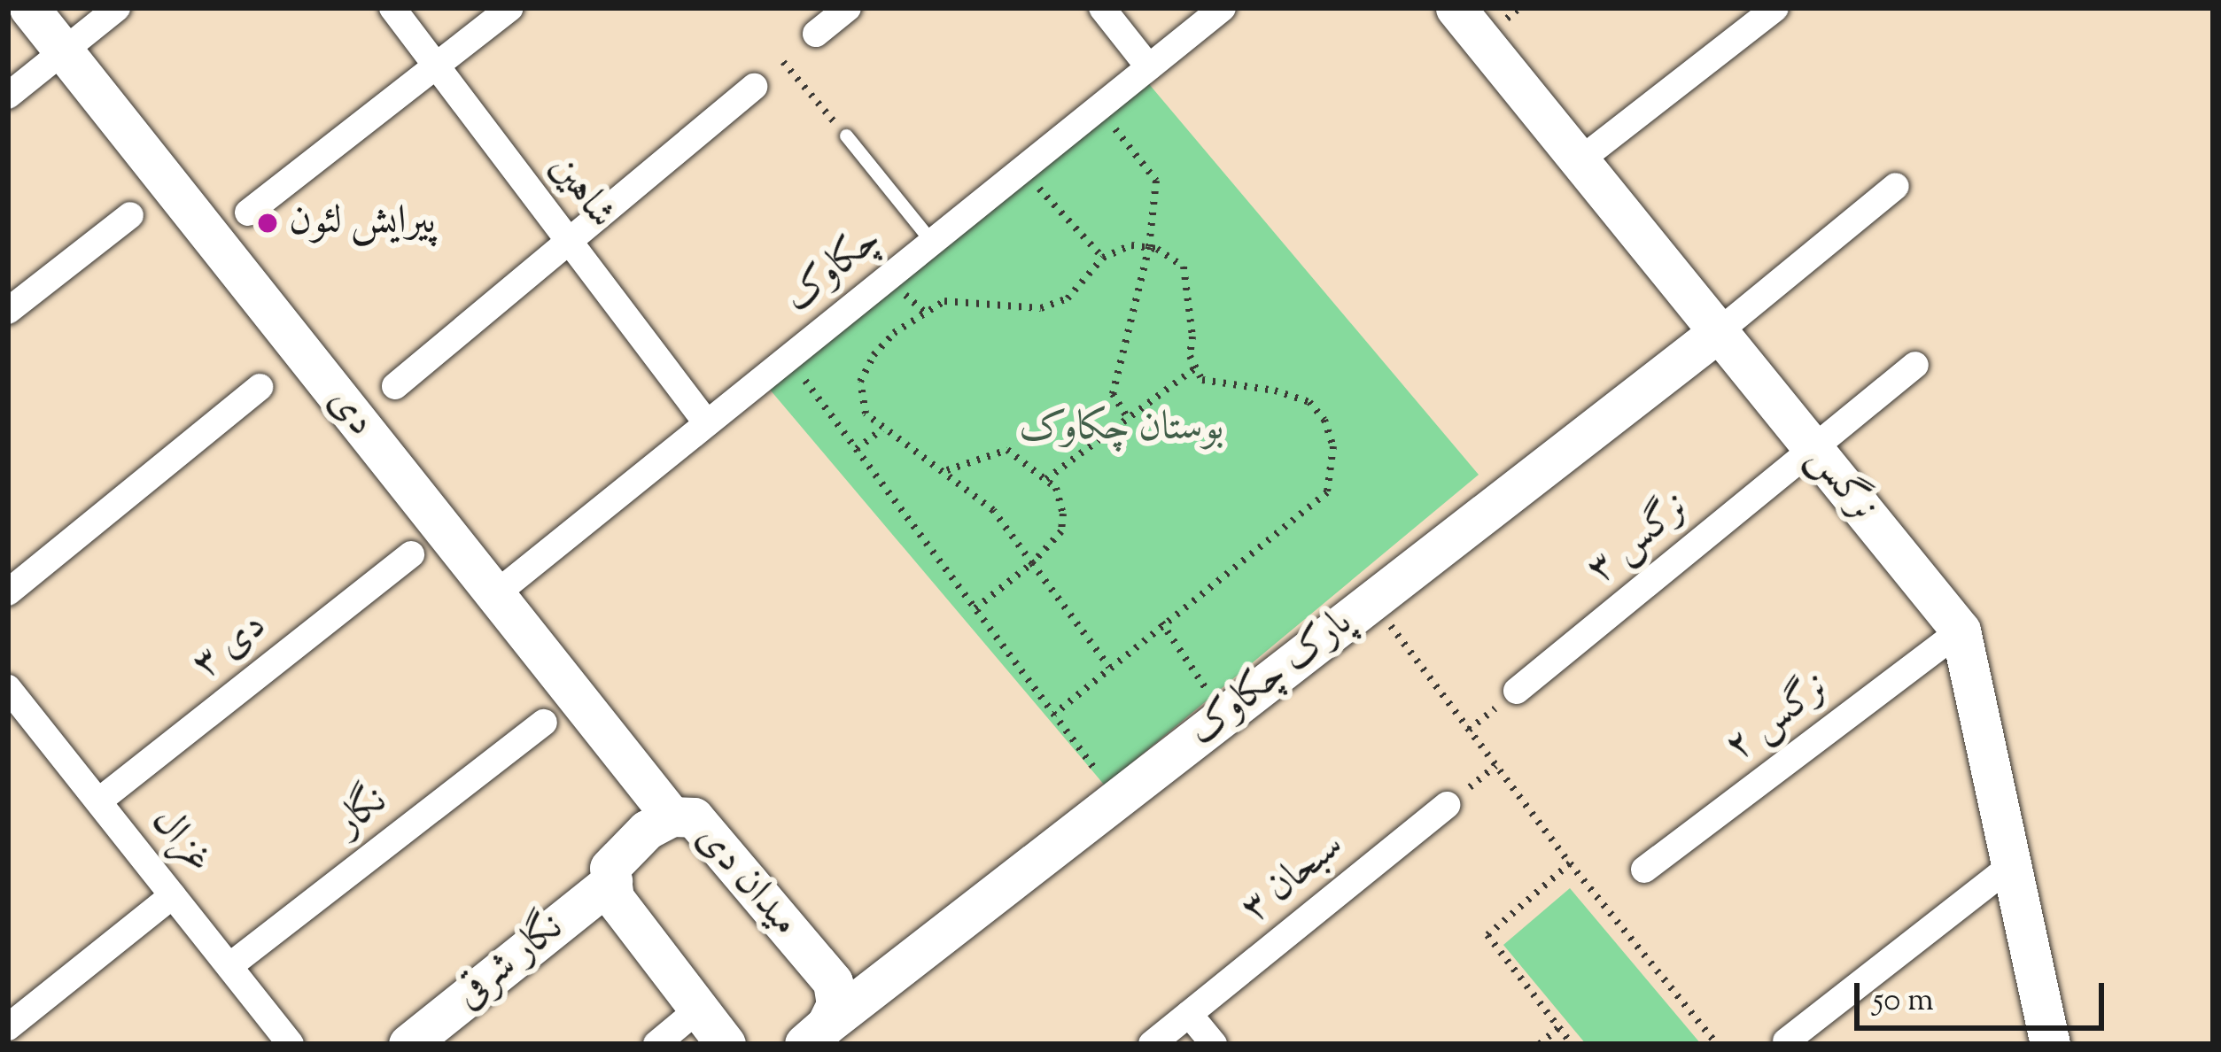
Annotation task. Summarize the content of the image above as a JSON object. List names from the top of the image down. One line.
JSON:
{"streets":{"street":["شاهین","چکاوک","دی","نرگس","نرگس ۳","دی ۳","پارک چکاوک","نرگس ۲","نگار","غزال","سبحان ۳","میدان دی","نگار شرقی"]},"crossings":[["شاهین","چکاوک"],["چکاوک","دی"],["دی","میدان دی"],["نرگس","نرگس ۳"],["نرگس","پارک چکاوک"],["نرگس","نرگس ۲"],["دی ۳","غزال"],["پارک چکاوک","میدان دی"],["نگار","غزال"],["میدان دی","نگار شرقی"]],"parks":["بوستان چکاوک"],"places":["پیرایش لئون"],"scale_bar":"50 m"}
